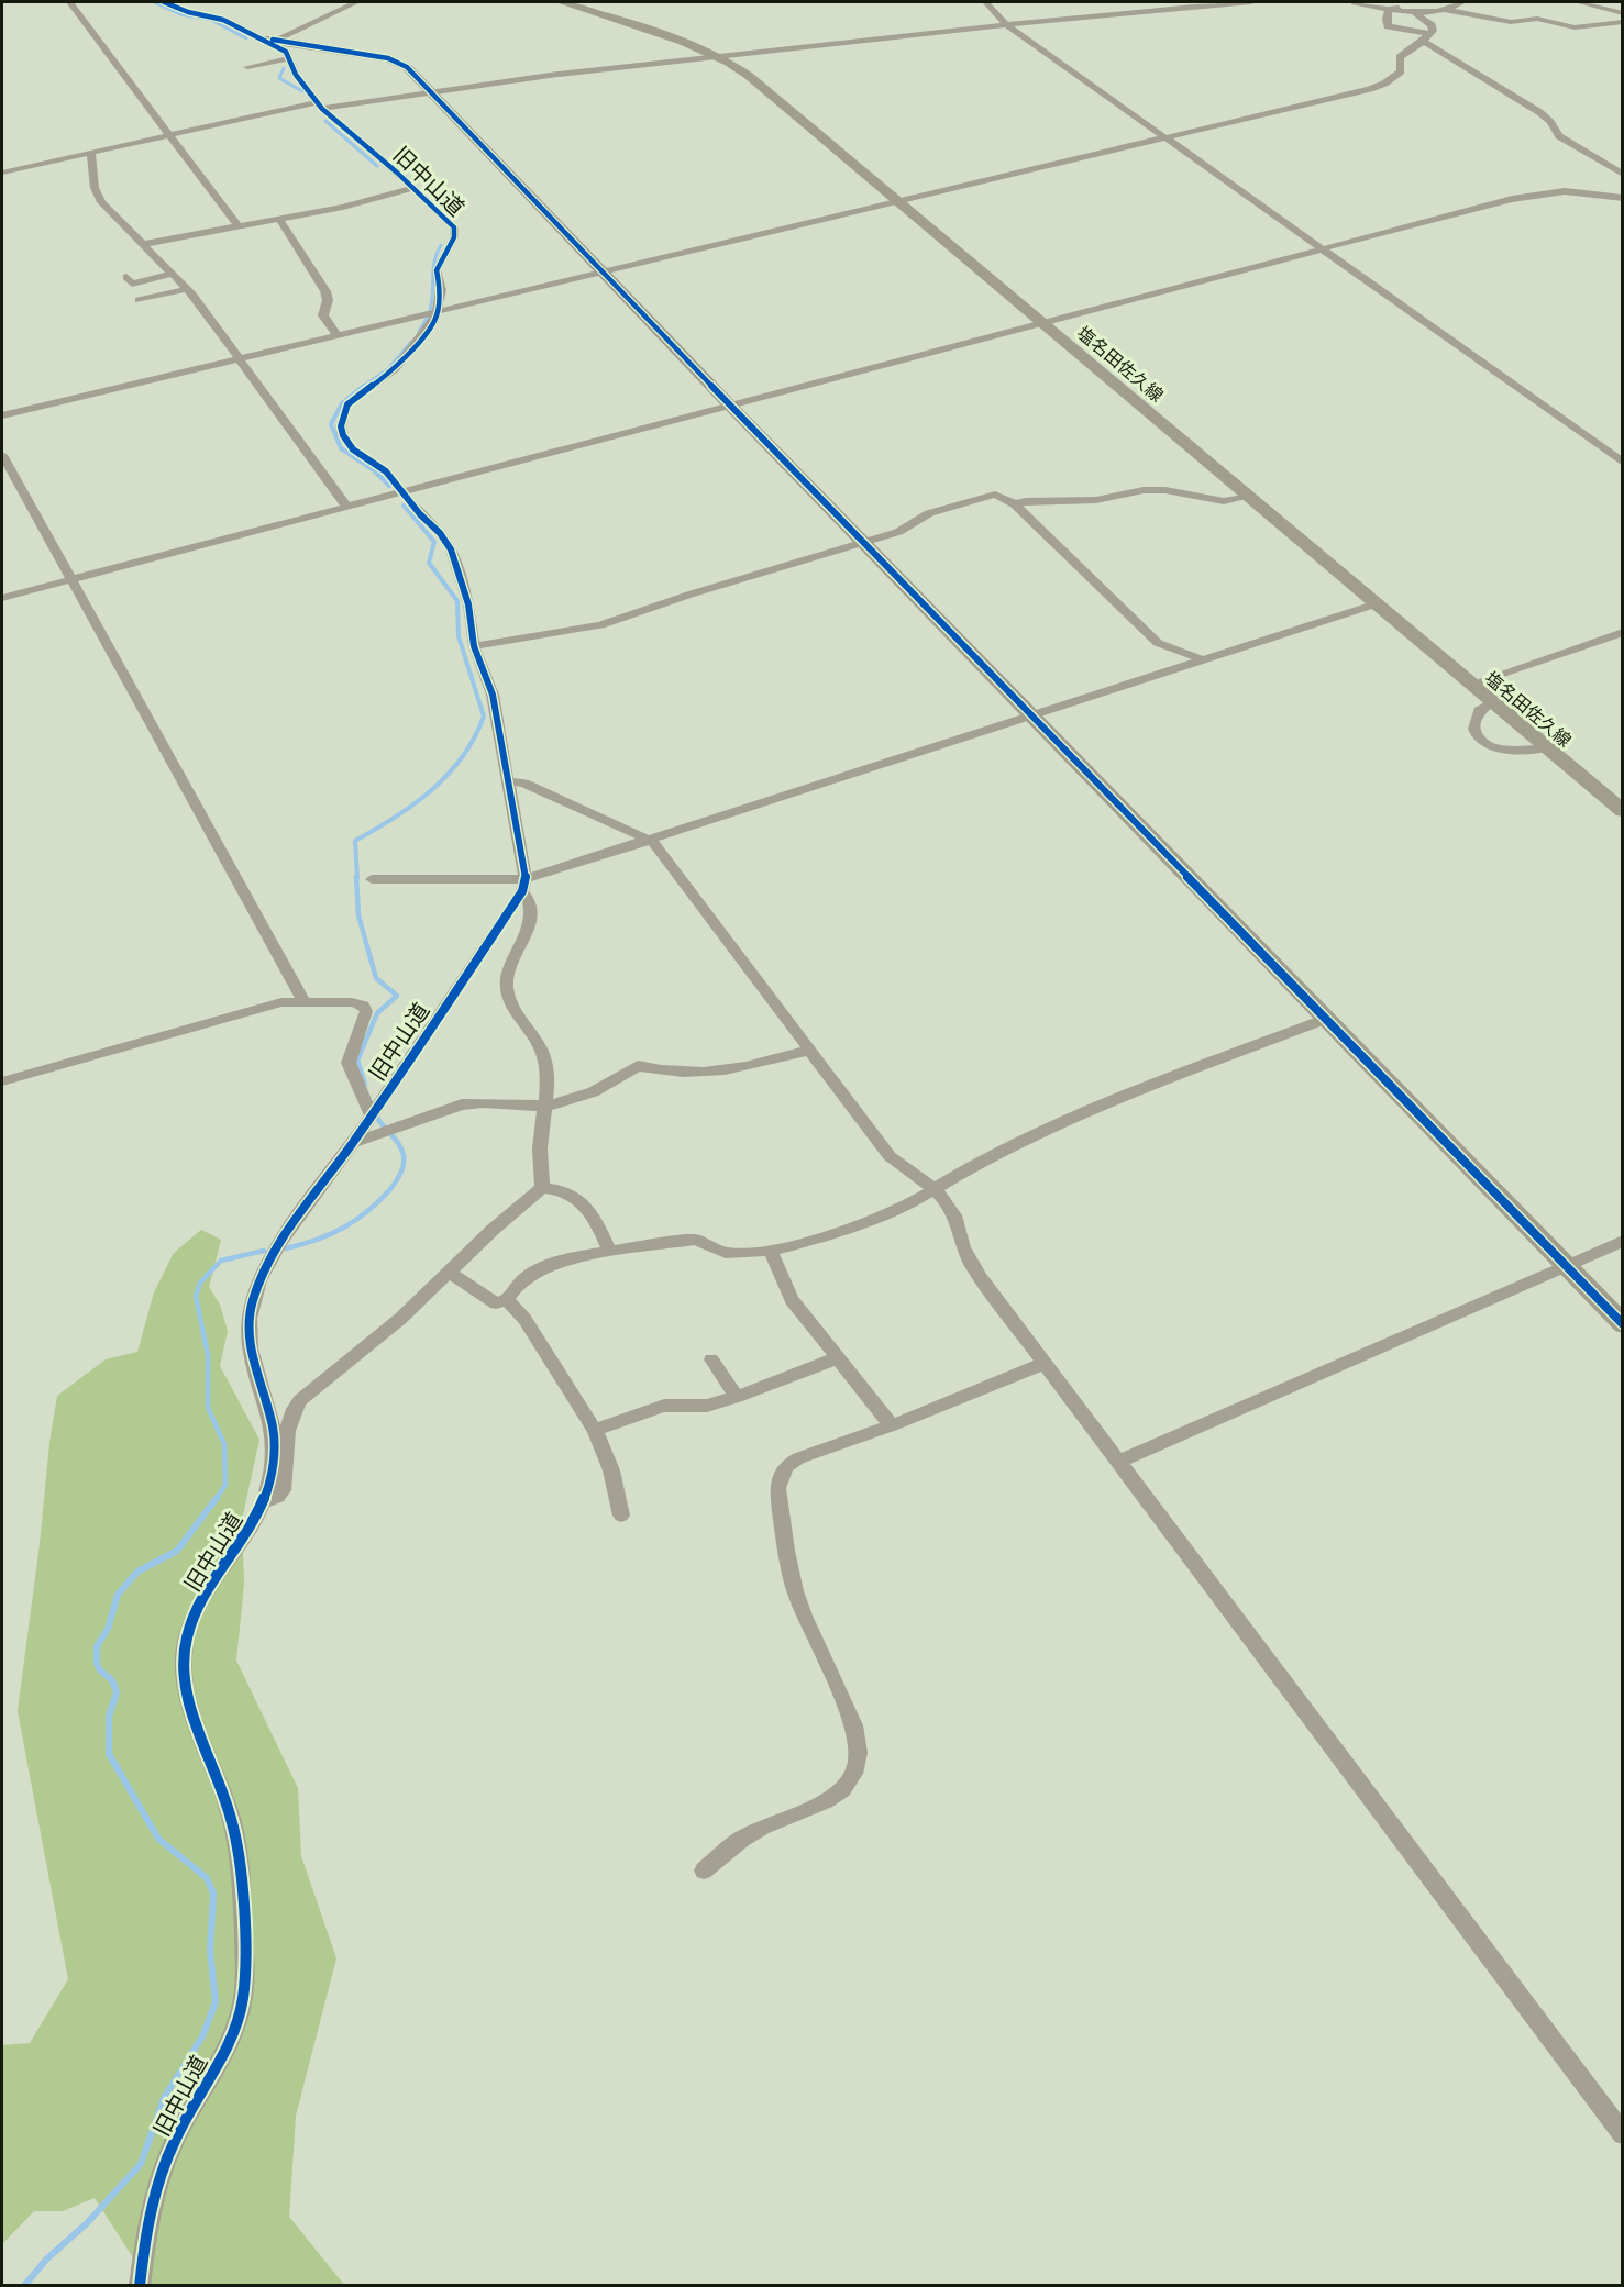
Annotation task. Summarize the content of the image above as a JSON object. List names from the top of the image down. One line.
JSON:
{"streets":{"street":["旧中山道","塩名田佐久線"]}}
